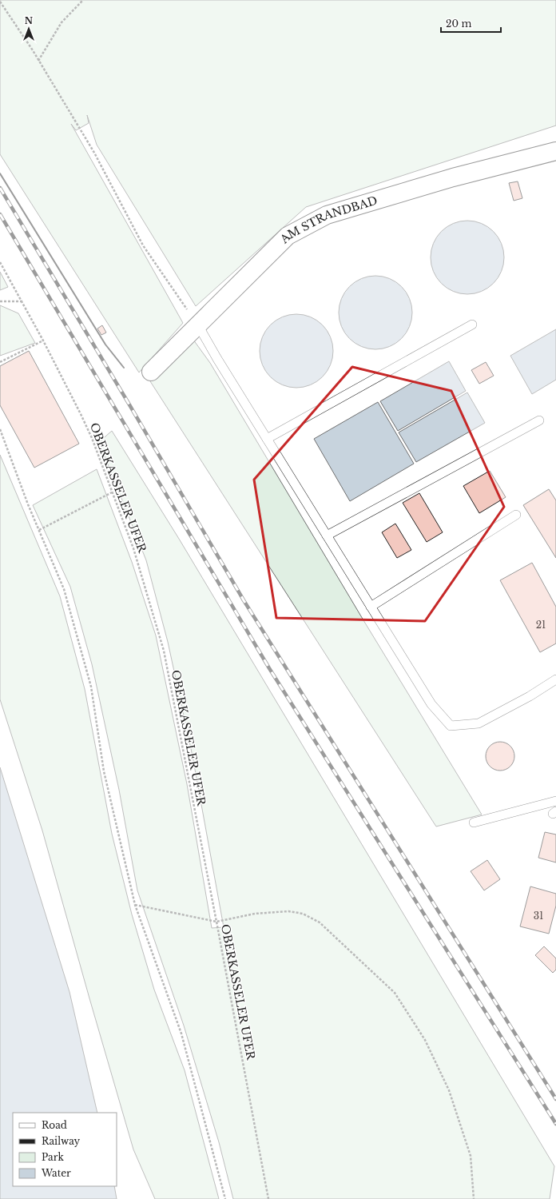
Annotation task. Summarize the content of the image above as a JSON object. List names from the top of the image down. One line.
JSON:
{"streets":{"street":["AM STRANDBAD"],"path":["OBERKASSELER UFER"]},"house_numbers":["21","31"],"legend":["Road","Railway","Park","Water"],"scale_bar":"20 m","north":"top"}
